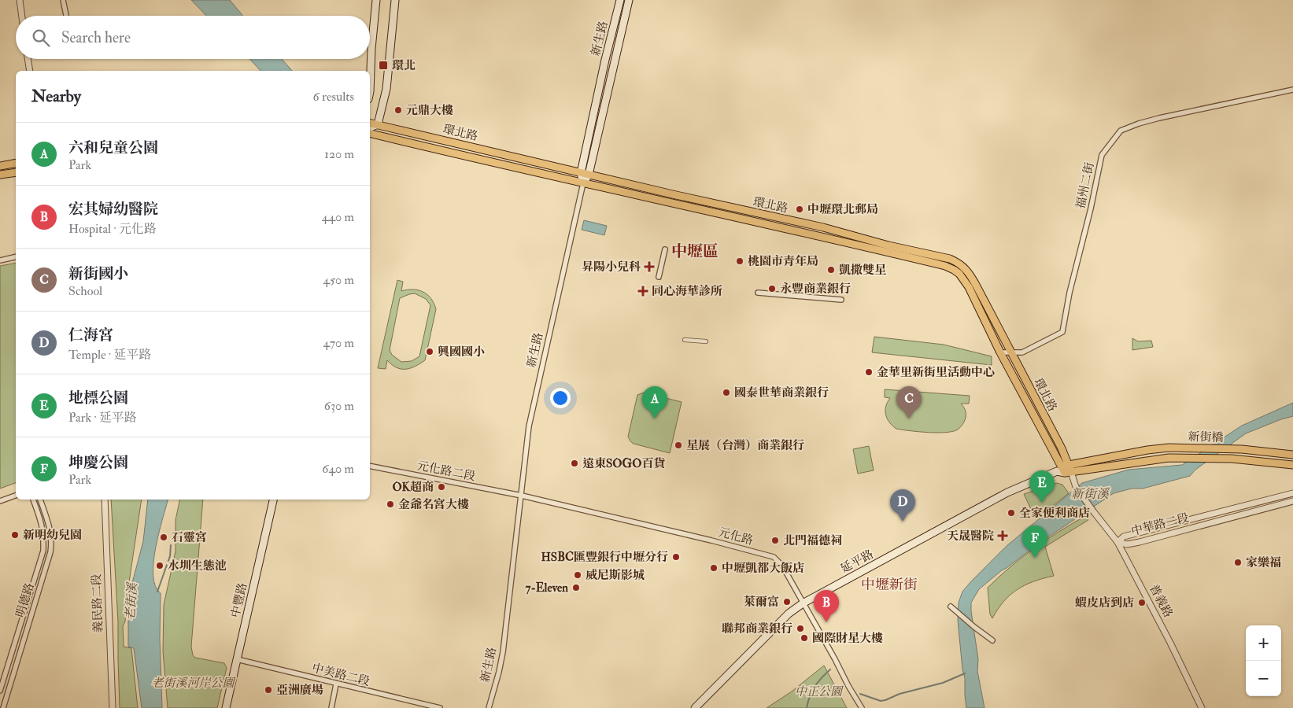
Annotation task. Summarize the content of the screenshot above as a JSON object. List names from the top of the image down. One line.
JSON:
{"streets":{"main road":["新生路","環北路","新街橋","延平路","中豐路"],"street":["福州二街","元化路二段","中華路二段","元化路","明德路","普義路","義民路二段","中美路二段"]},"crossings":[["新生路","環北路"],["新生路","元化路二段"],["新生路","元化路"],["環北路","福州二街"],["環北路","延平路"],["環北路","普義路"],["新街橋","延平路"],["元化路二段","元化路"],["中華路二段","普義路"],["元化路","延平路"],["延平路","普義路"],["中豐路","中美路二段"]],"districts":["中壢區","中壢新街"],"water":["新街溪","老街溪"],"parks":["老街溪河岸公園","中正公園"],"places":{"transit":["環北"],"other":["元鼎大樓","中壢環北郵局","桃園市青年局","凱撒雙星","永豐商業銀行","興國國小","金華里新街里活動中心","國泰世華商業銀行","星展（台灣）商業銀行","遠東SOGO百貨","OK超商","金爺名宮大樓","全家便利商店","新明幼兒園","石靈宮","北門福德祠","HSBC匯豐銀行中壢分行","家樂福","水圳生態池","中壢凱都大飯店","威尼斯影城","7-Eleven","萊爾富","蝦皮店到店","聯邦商業銀行","國際財星大樓","亞洲廣場"],"health":["昇陽小兒科","同心海華診所","天晟醫院"]},"page":{"search":"Search here","heading":["Nearby","6 results"],"list":[{"mark":"A","name":"六和兒童公園","note":"Park","value":"120 m"},{"mark":"B","name":"宏其婦幼醫院","note":"Hospital · 元化路","value":"440 m"},{"mark":"C","name":"新街國小","note":"School","value":"450 m"},{"mark":"D","name":"仁海宮","note":"Temple · 延平路","value":"470 m"},{"mark":"E","name":"地標公園","note":"Park · 延平路","value":"630 m"},{"mark":"F","name":"坤慶公園","note":"Park","value":"640 m"}],"pins":["A","C","E","D","F","B"],"map_buttons":["+","−"]}}
